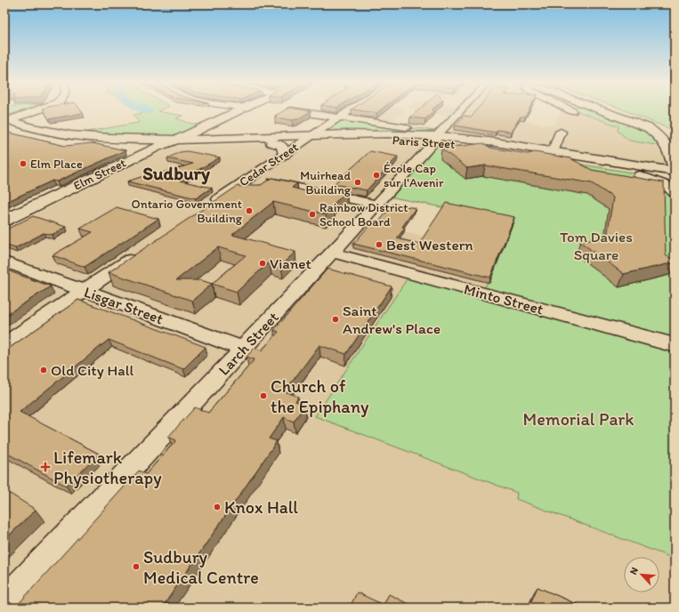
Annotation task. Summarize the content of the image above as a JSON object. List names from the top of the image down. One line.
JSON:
{"streets":{"main road":["Paris Street","Elm Street"],"street":["Cedar Street","Minto Street","Lisgar Street","Larch Street"]},"crossings":[["Paris Street","Cedar Street"],["Paris Street","Elm Street"],["Paris Street","Larch Street"],["Minto Street","Larch Street"],["Lisgar Street","Larch Street"]],"districts":["Sudbury"],"parks":["Tom Davies Square","Memorial Park"],"places":{"other":["Elm Place","École Cap sur l'Avenir","Muirhead Building","Ontario Government Building","Rainbow District School Board","Best Western","Vianet","Saint Andrew's Place","Old City Hall","Church of the Epiphany","Knox Hall","Sudbury Medical Centre"],"health":["Lifemark Physiotherapy"]},"north":"top left"}
